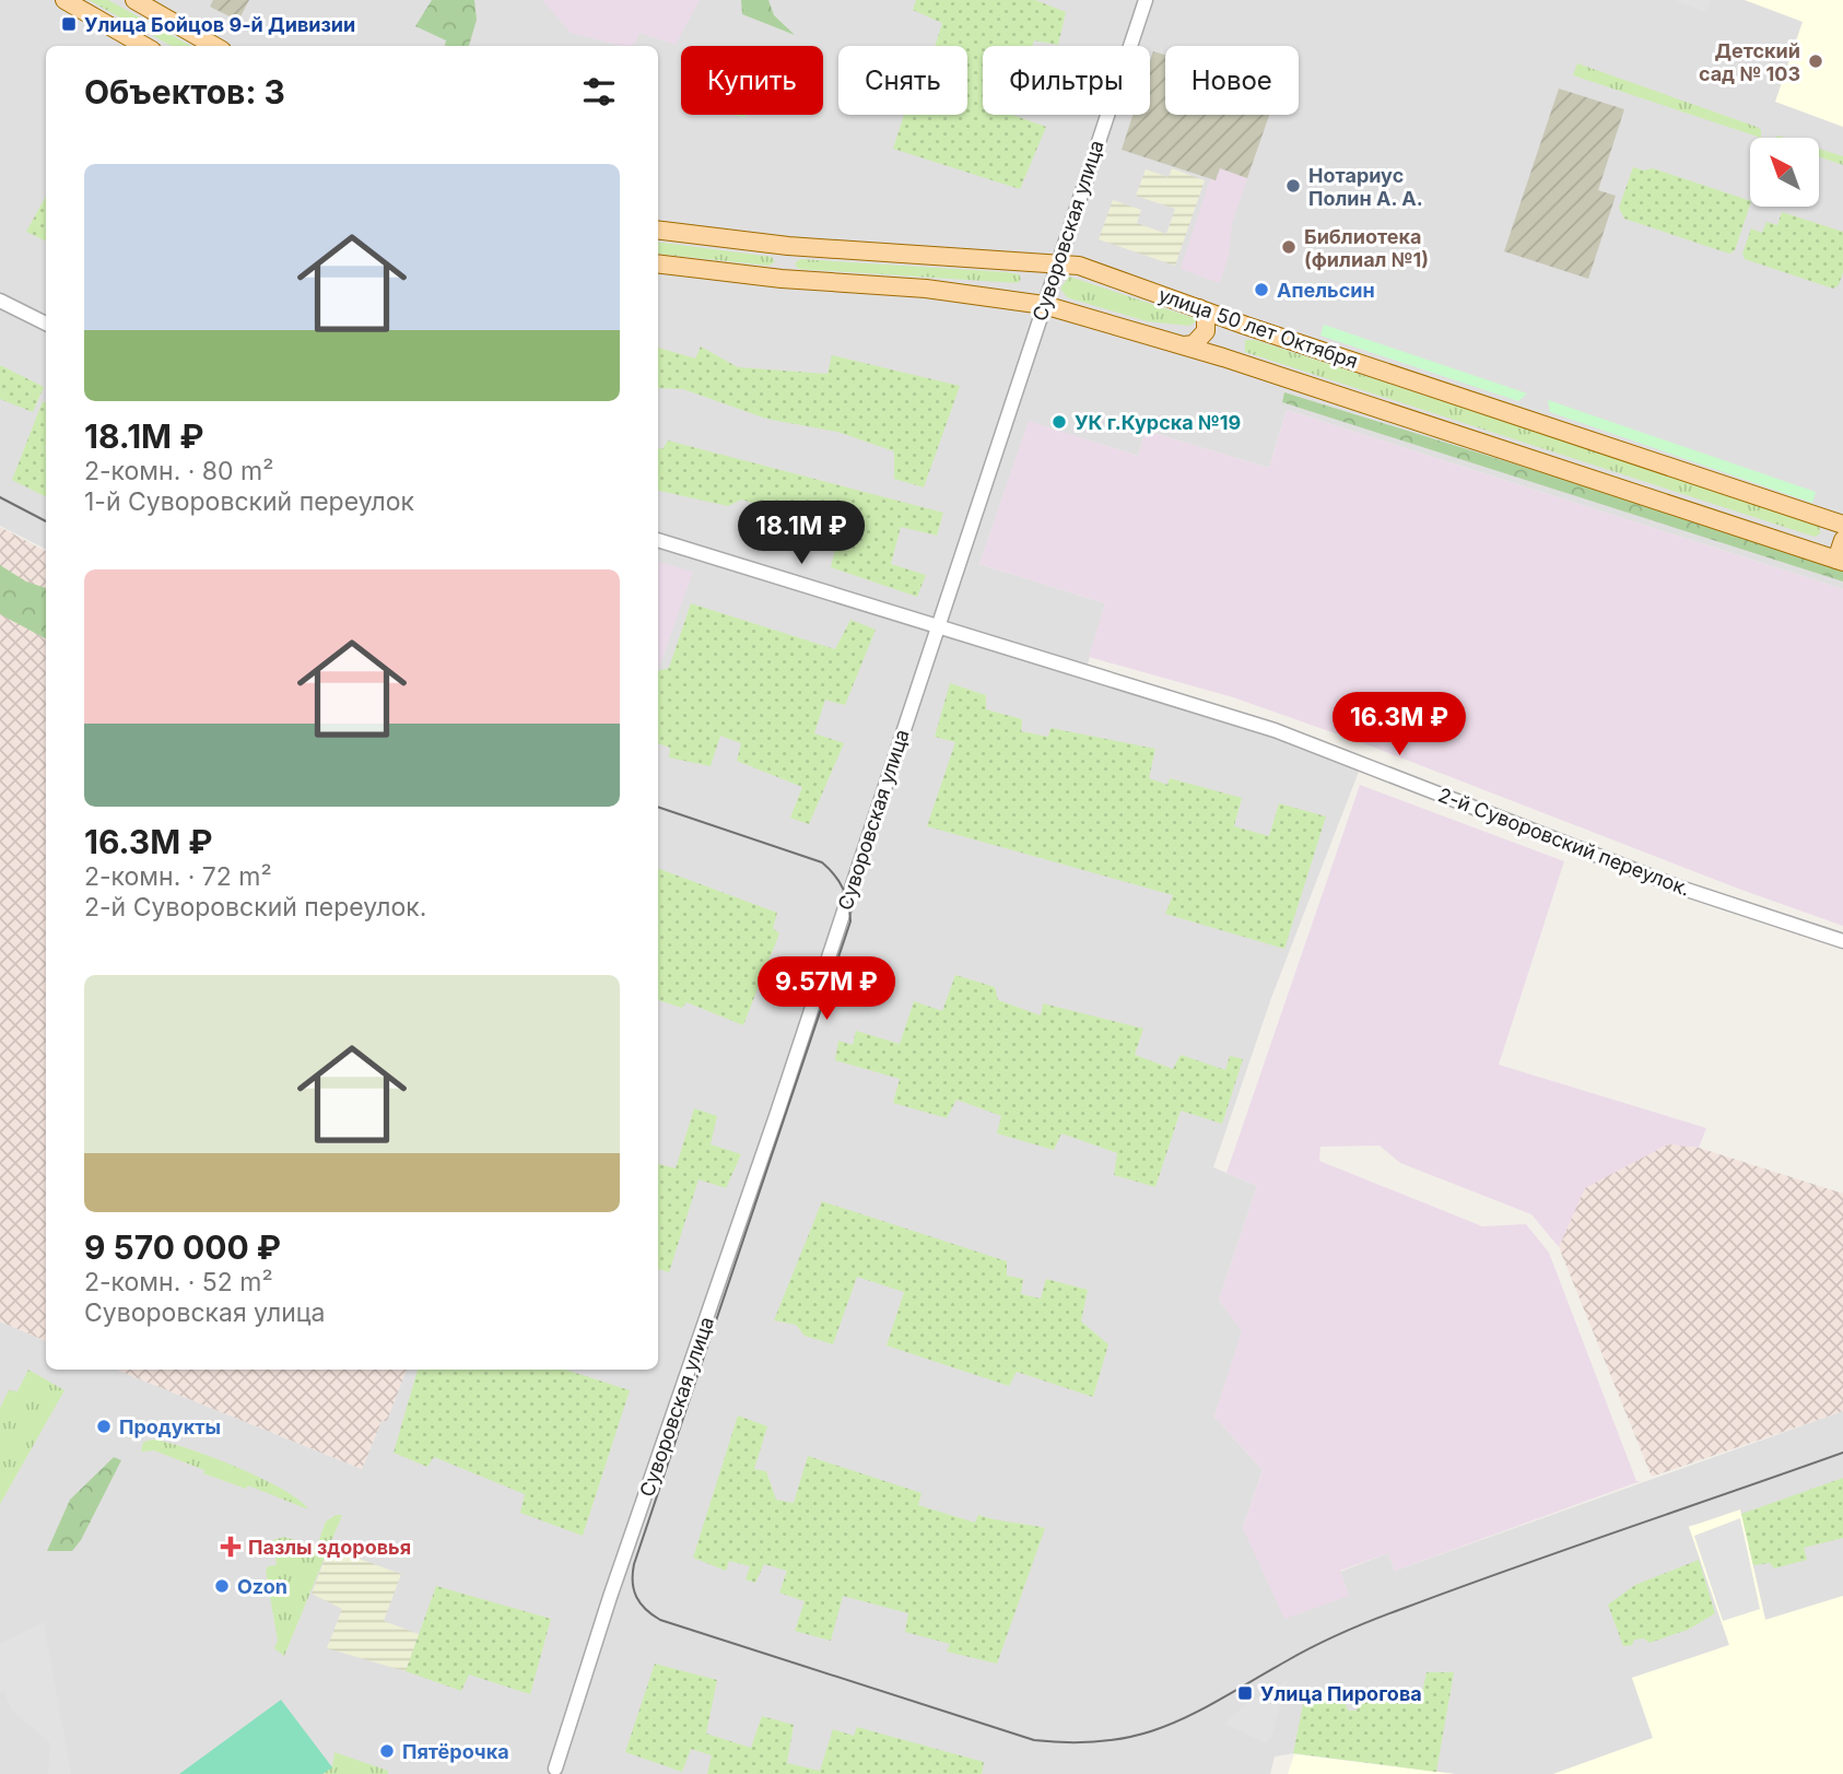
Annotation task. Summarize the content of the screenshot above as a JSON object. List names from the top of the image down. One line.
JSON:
{"streets":{"main road":["улица 50 лет Октября"],"street":["Суворовская улица","2-й Суворовский переулок."]},"crossings":[["Суворовская улица","улица 50 лет Октября"],["Суворовская улица","2-й Суворовский переулок."]],"places":{"transit":["Улица Бойцов 9-й Дивизии","Улица Пирогова"],"other":["Детский сад № 103","Нотариус Полин А. А.","Библиотека (филиал №1)","Апельсин","УК г.Курска №19","Продукты","Ozon","Пятёрочка"],"health":["Пазлы здоровья"]},"north":"top left","page":{"chip":["Купить","Снять","Фильтры","Новое"],"heading":"Объектов: 3","list":[{"name":"18.1M ₽","note":"2-комн. · 80 m² · 1-й Суворовский переулок"},{"name":"16.3M ₽","note":"2-комн. · 72 m² · 2-й Суворовский переулок."},{"name":"9 570 000 ₽","note":"2-комн. · 52 m² · Суворовская улица"}],"price":["18.1M ₽","16.3M ₽","9.57M ₽"]}}
